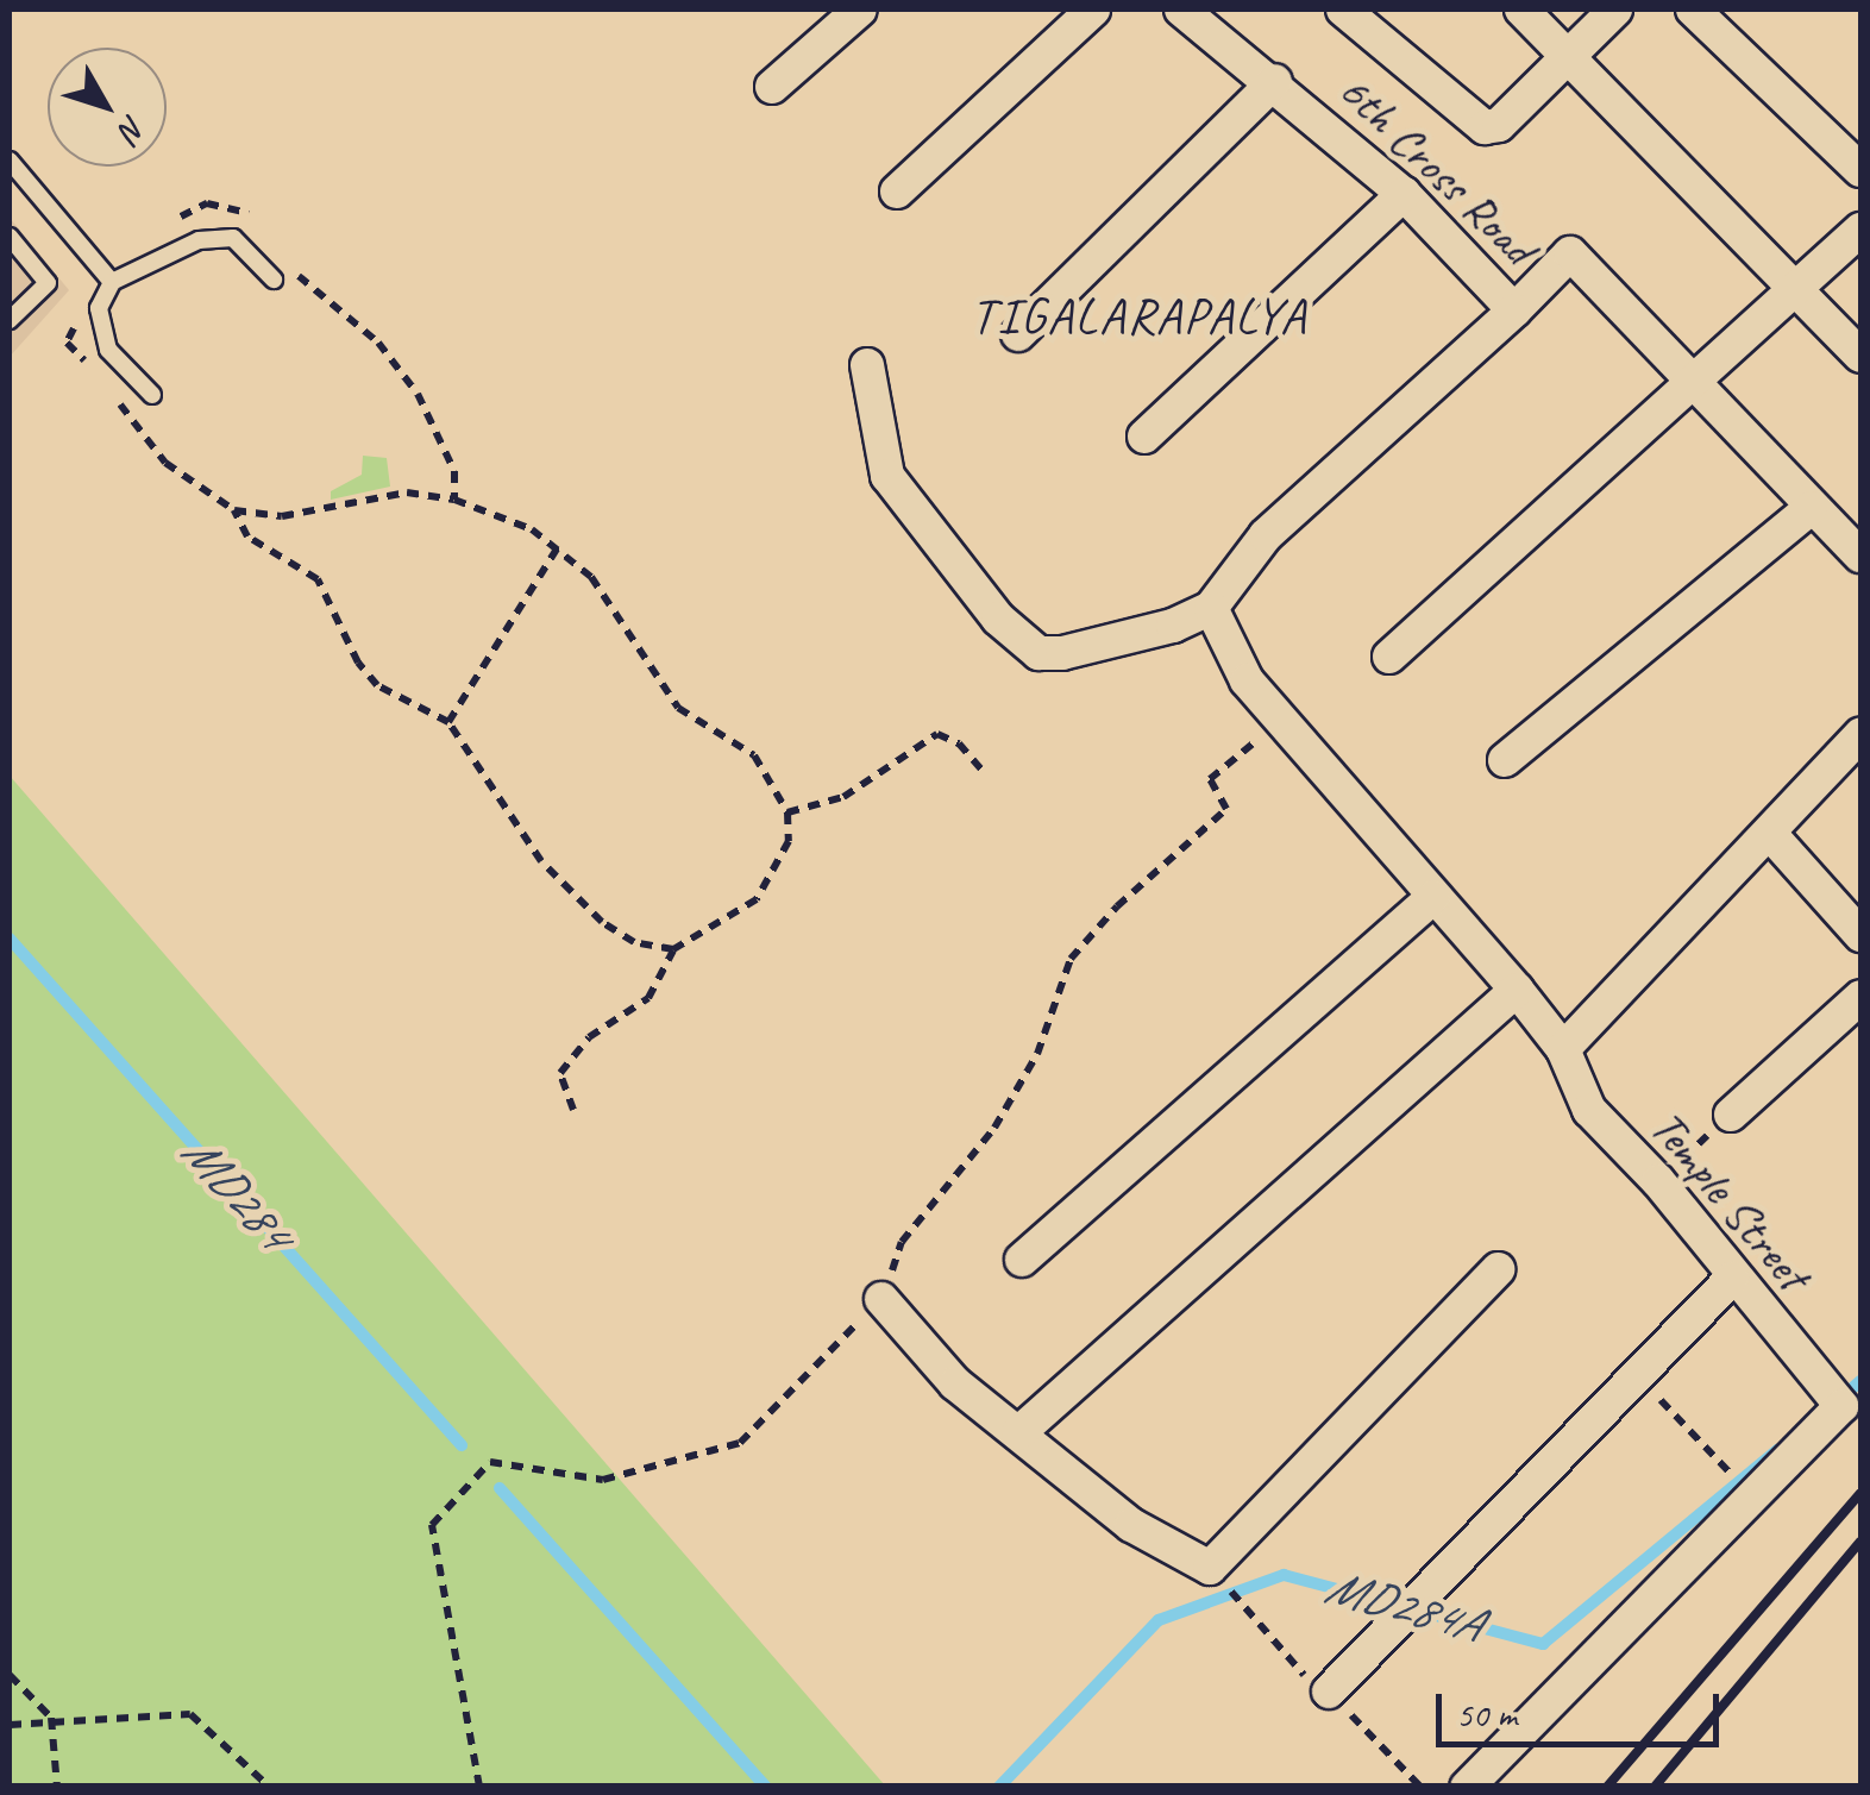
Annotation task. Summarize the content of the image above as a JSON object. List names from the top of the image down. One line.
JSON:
{"streets":{"street":["6th Cross Road","Temple Street"]},"districts":["TIGALARAPALYA"],"water":["MD284","MD284A"],"scale_bar":"50 m","north":"bottom right"}
